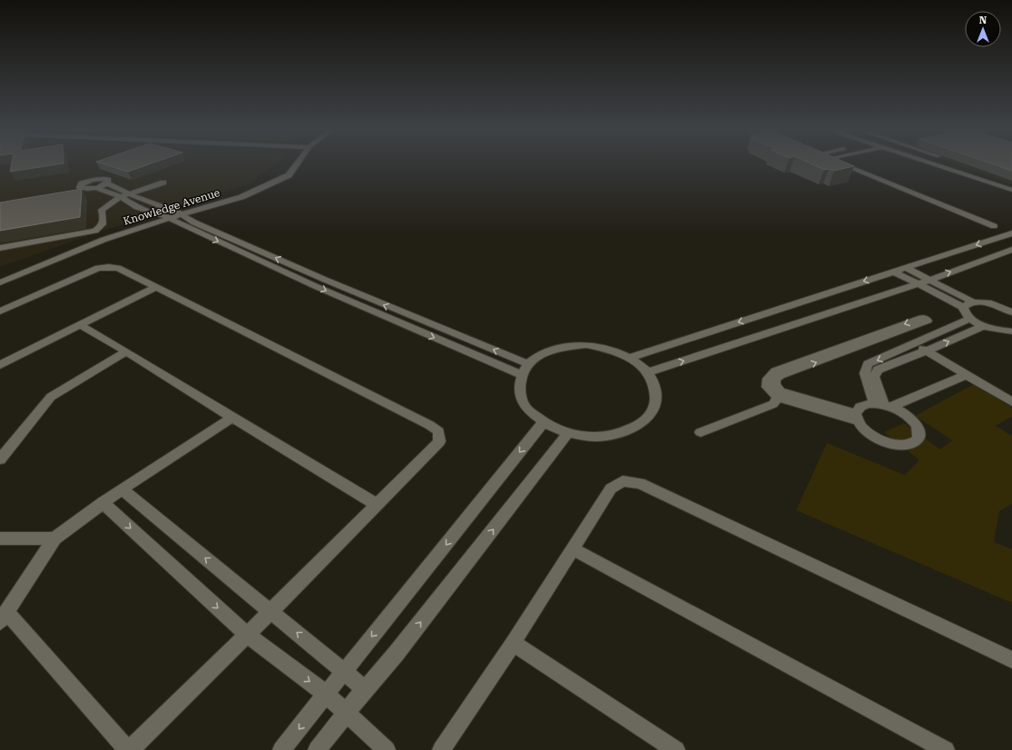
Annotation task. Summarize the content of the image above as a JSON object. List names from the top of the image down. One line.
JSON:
{"streets":{"street":["Knowledge Avenue"]},"north":"top"}
